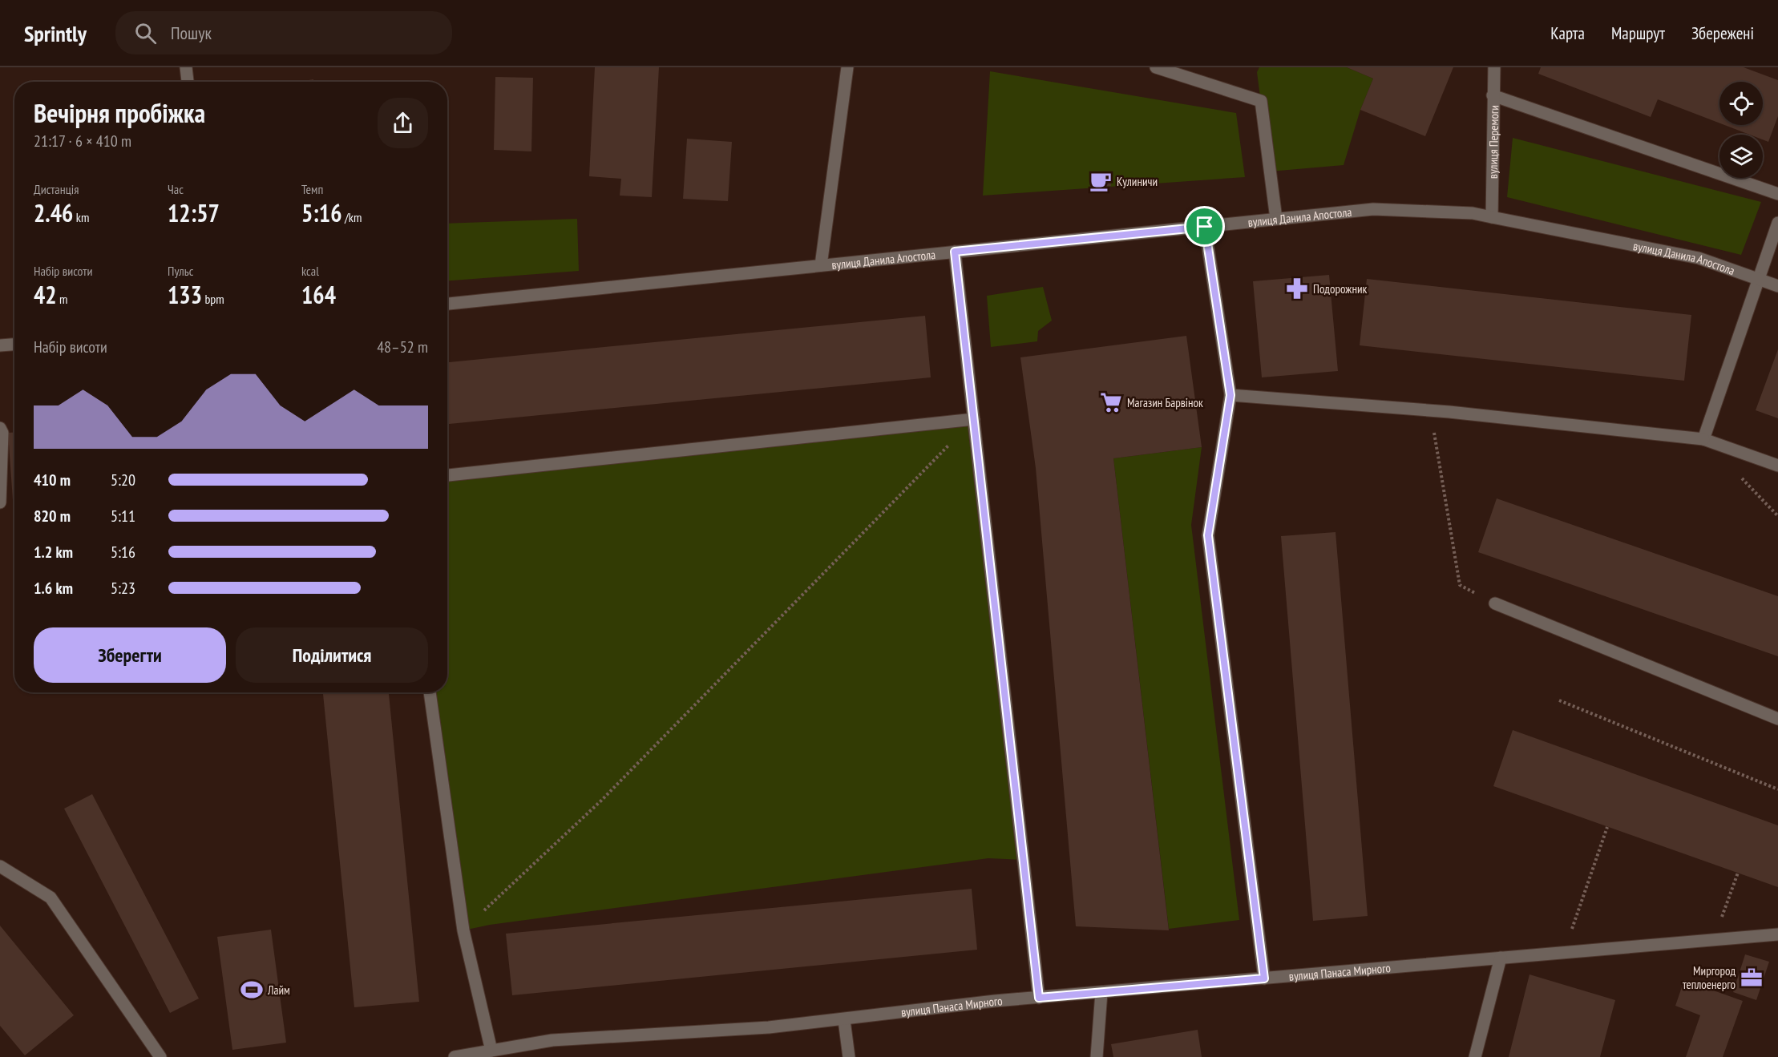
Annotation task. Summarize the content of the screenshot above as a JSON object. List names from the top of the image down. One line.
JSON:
{"streets":{"street":["вулиця Перемоги","вулиця Данила Апостола","вулиця Панаса Мирного"]},"crossings":[["вулиця Перемоги","вулиця Данила Апостола"]],"places":{"cafe":["Кулиничи"],"pharmacy":["Подорожник"],"supermarket":["Магазин Барвінок"],"office":["Миргород теплоенерго"],"sports":["Лайм"]},"page":{"header":"Sprintly","search":"Пошук","nav":["Карта","Маршрут","Збережені"],"heading":["Вечірня пробіжка","21:17 · 6 × 410 m"],"stats":[["Дистанція","2.46 km"],["Час","12:57"],["Темп","5:16 /km"],["Набір висоти","42 m"],["Пульс","133 bpm"],["kcal","164"]],"chart":["Набір висоти","48–52 m"],"list":[{"name":"410 m","note":"5:20"},{"name":"820 m","note":"5:11"},{"name":"1.2 km","note":"5:16"},{"name":"1.6 km","note":"5:23"}],"buttons":["Зберегти","Поділитися"]}}
